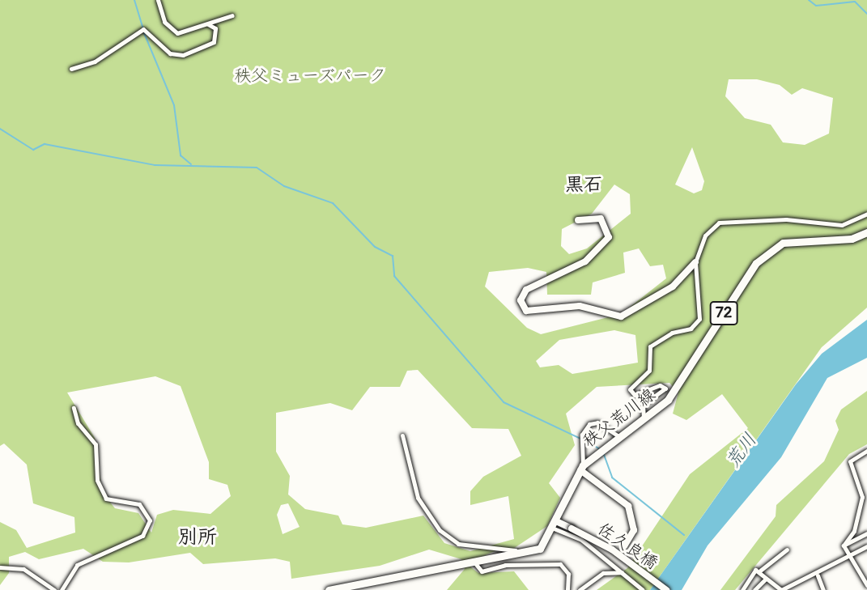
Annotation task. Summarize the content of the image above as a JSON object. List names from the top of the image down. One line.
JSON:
{"streets":{"main road":["72","秩父荒川線"],"street":["佐久良橋"]},"crossings":[["秩父荒川線","佐久良橋"]],"districts":["黒石","別所"],"water":["荒川"],"parks":["秩父ミューズパーク"]}
